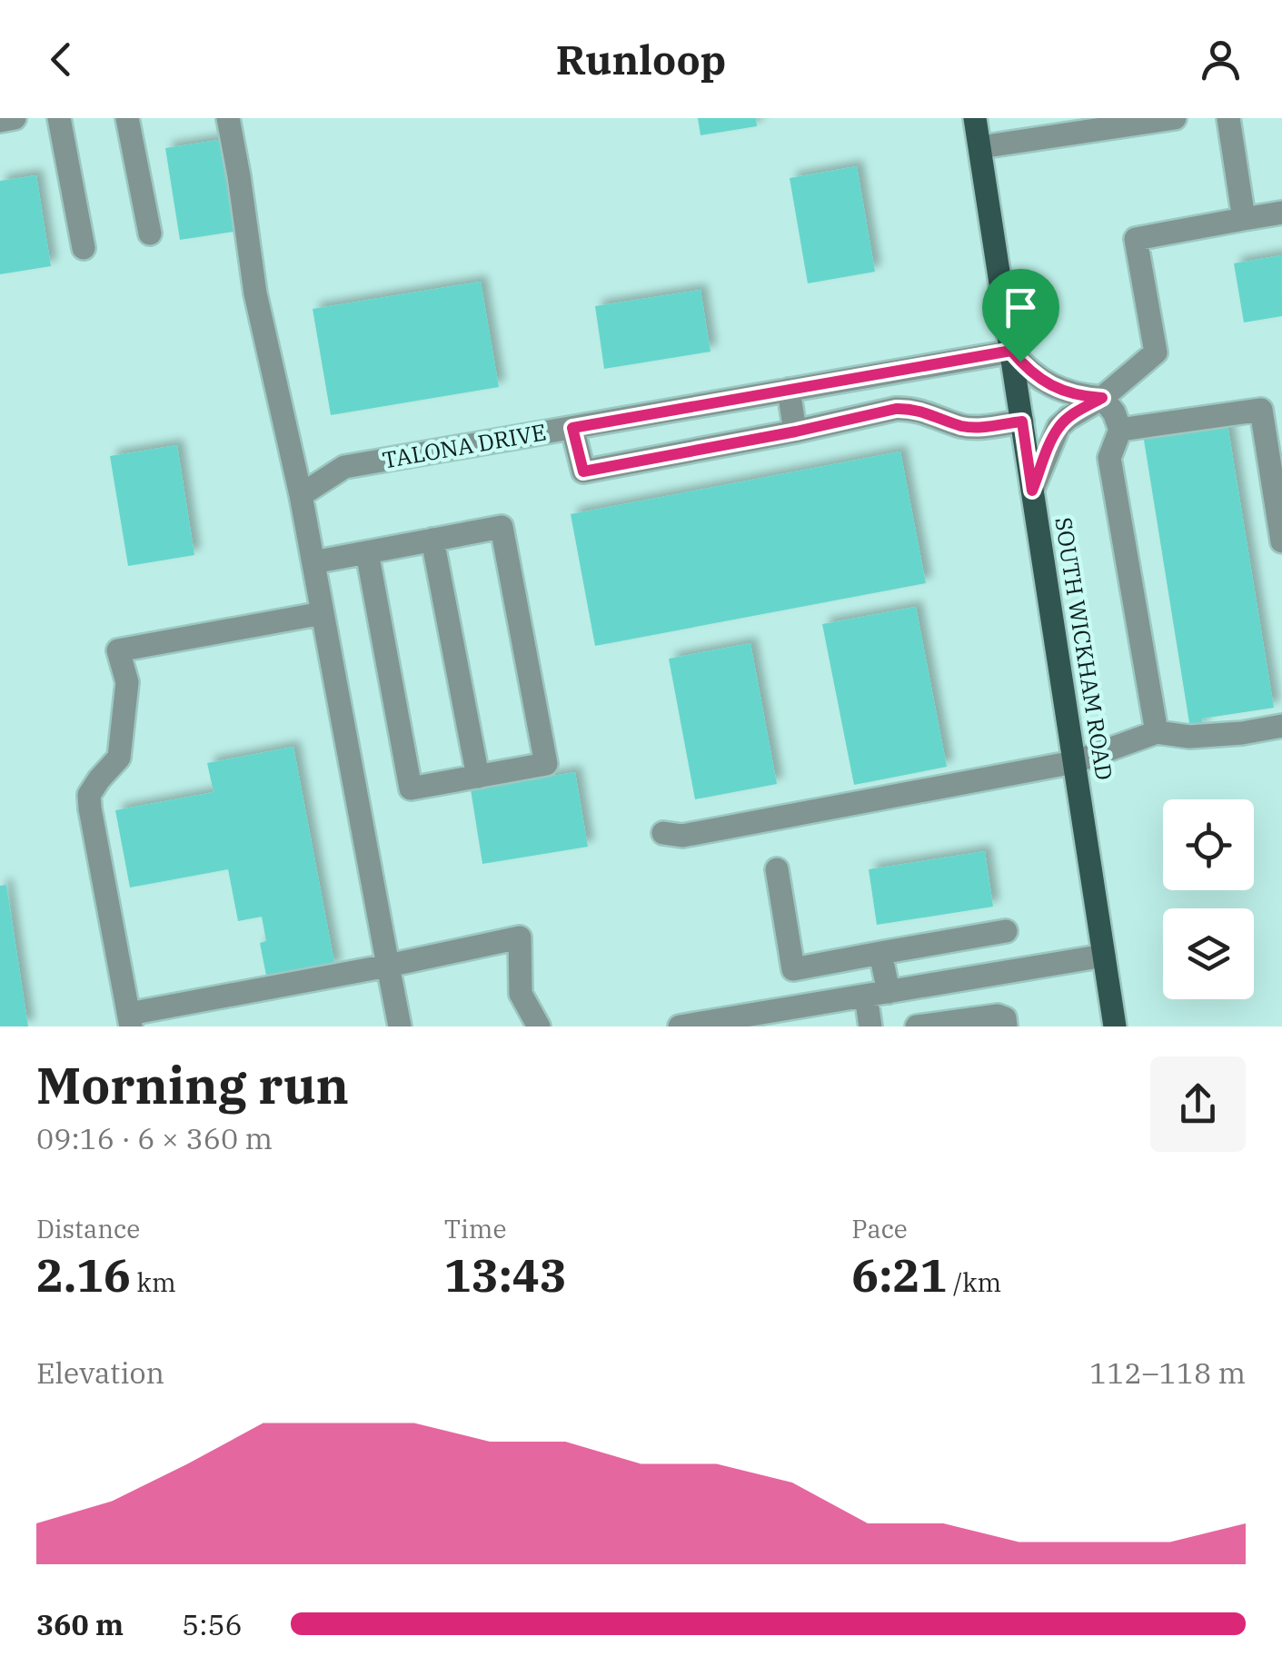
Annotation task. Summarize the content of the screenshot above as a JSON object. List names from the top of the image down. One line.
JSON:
{"streets":{"main road":["SOUTH WICKHAM ROAD"],"street":["TALONA DRIVE"]},"crossings":[["TALONA DRIVE","SOUTH WICKHAM ROAD"]],"page":{"header":"Runloop","heading":["Morning run","09:16 · 6 × 360 m"],"stats":[["Distance","2.16 km"],["Time","13:43"],["Pace","6:21 /km"]],"chart":["Elevation","112–118 m"],"list":[{"name":"360 m","note":"5:56"}]}}
